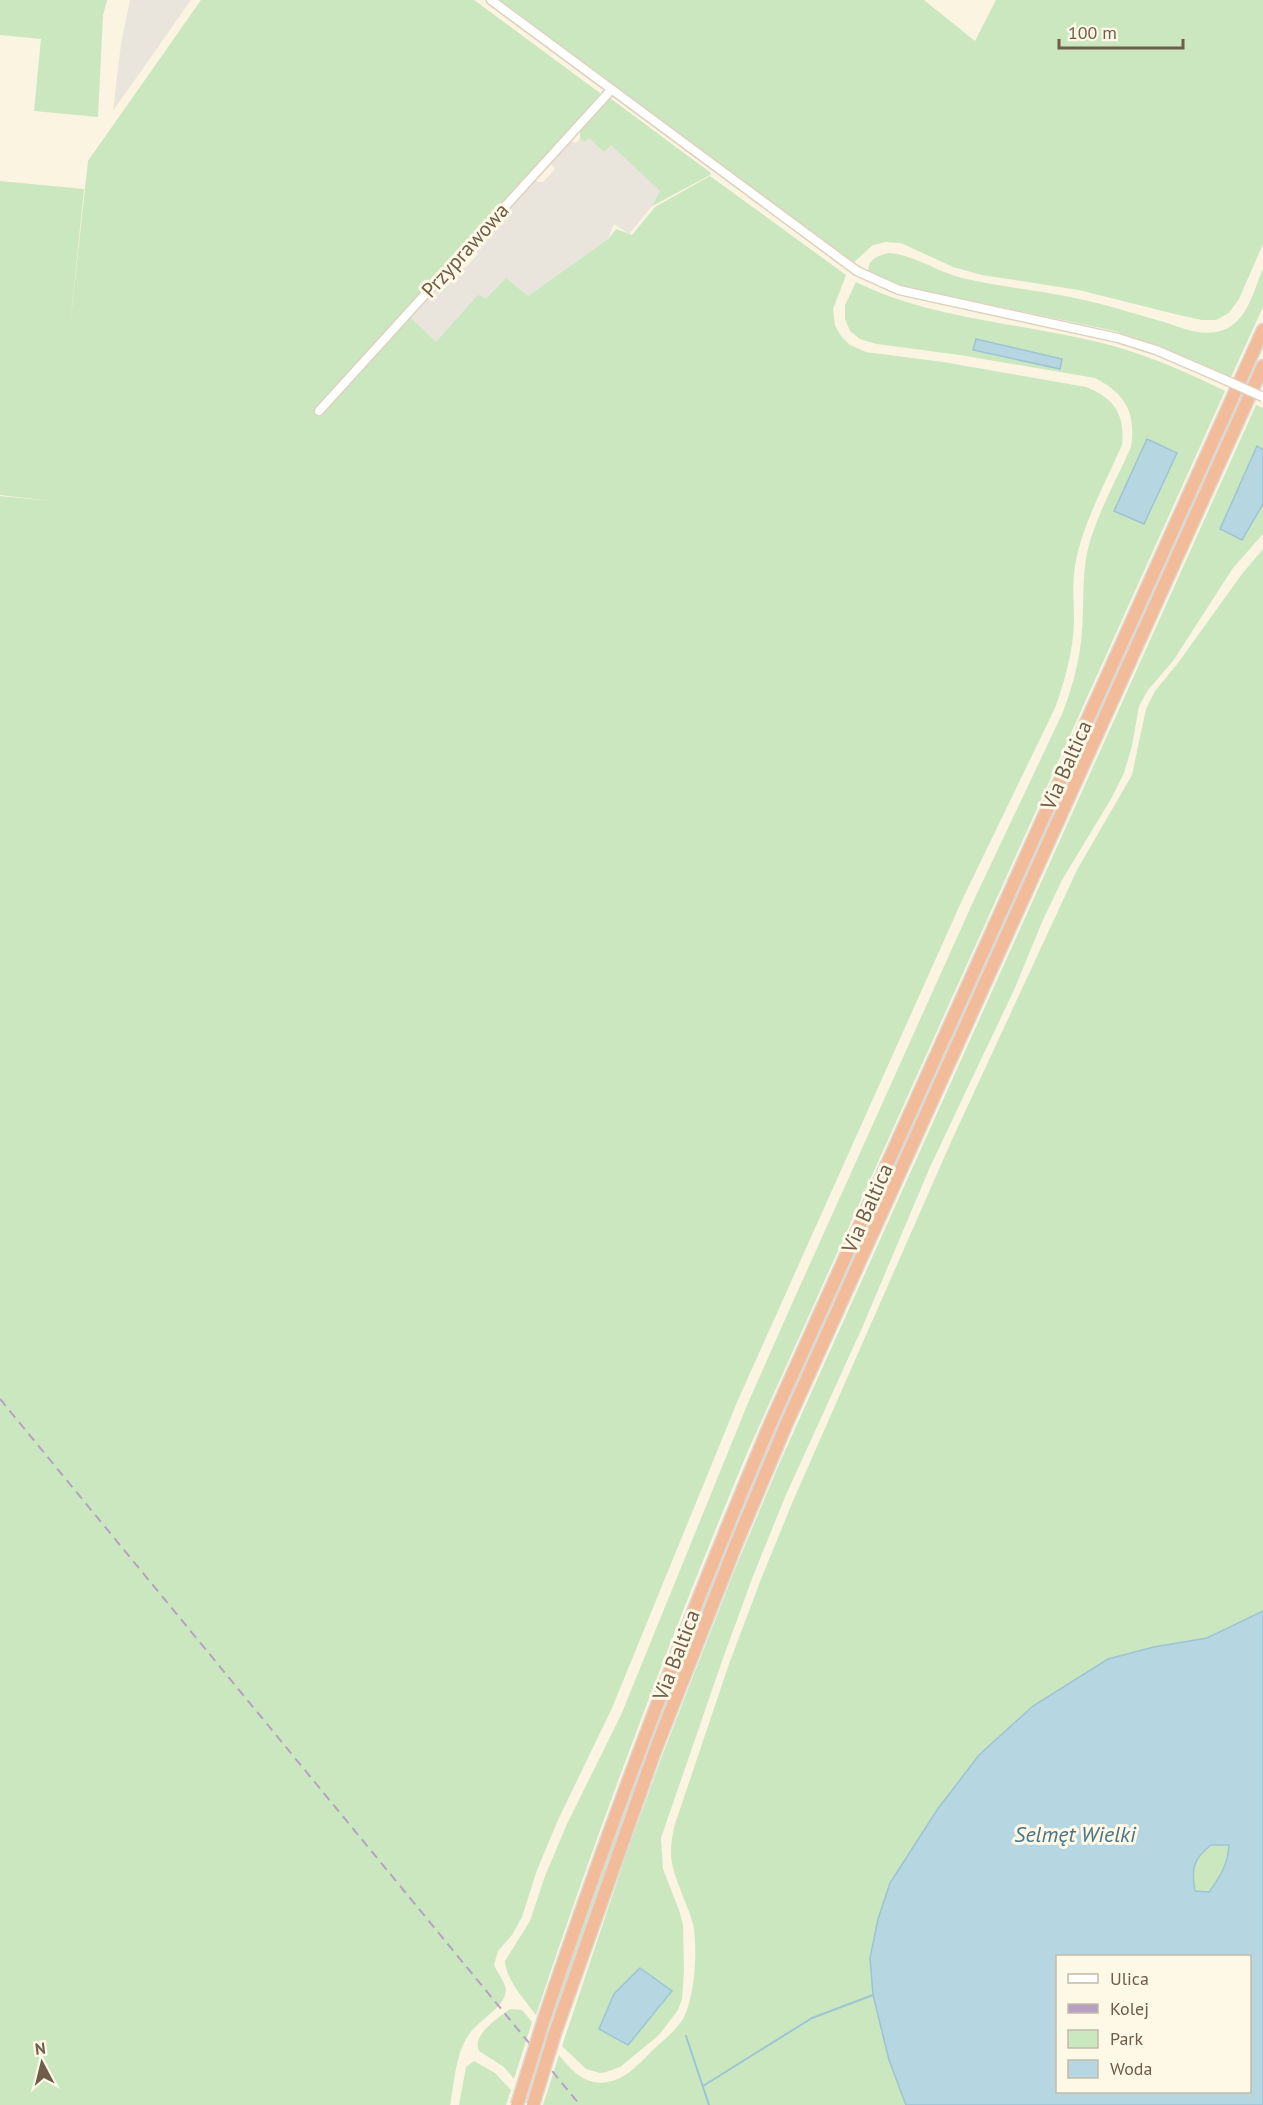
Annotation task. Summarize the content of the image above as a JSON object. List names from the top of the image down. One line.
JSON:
{"streets":{"highway":["Via Baltica"],"street":["Przyprawowa"]},"water":["Selmęt Wielki"],"legend":["Ulica","Kolej","Park","Woda"],"scale_bar":"100 m","north":"top"}
